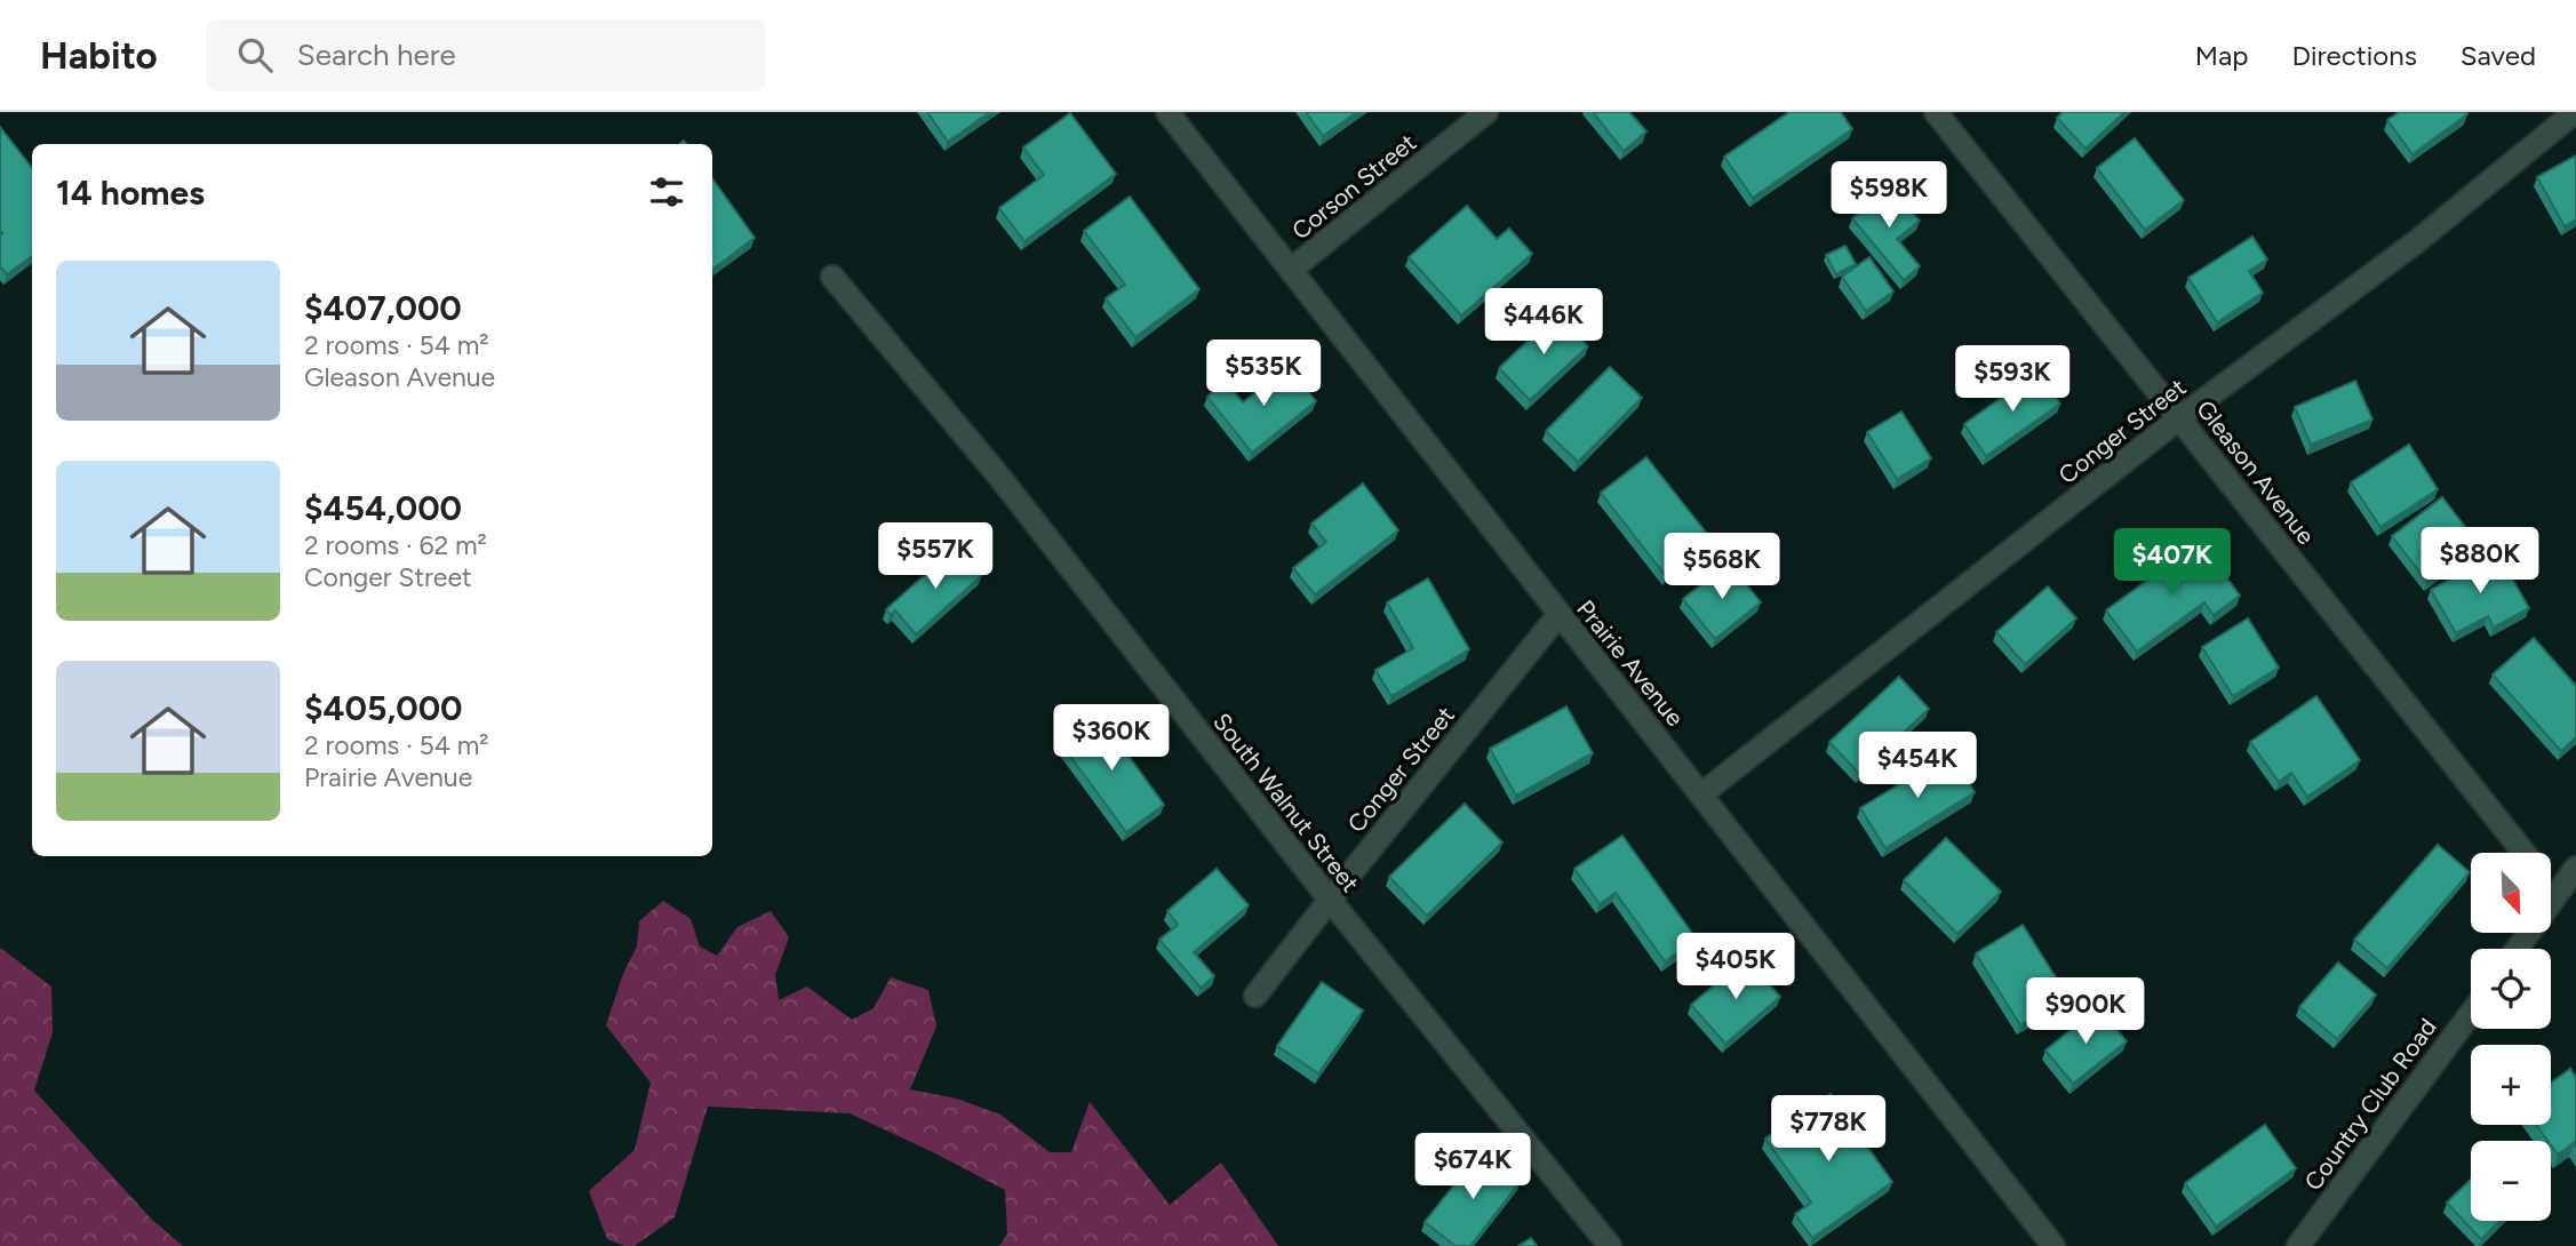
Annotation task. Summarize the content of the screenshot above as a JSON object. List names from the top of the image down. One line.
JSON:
{"streets":{"street":["Corson Street","Conger Street","Gleason Avenue","Prairie Avenue","South Walnut Street","Country Club Road"]},"crossings":[["Corson Street","Prairie Avenue"],["Conger Street","Gleason Avenue"],["Conger Street","Prairie Avenue"],["Conger Street","South Walnut Street"]],"north":"bottom right","page":{"header":"Habito","search":"Search here","nav":["Map","Directions","Saved"],"heading":"14 homes","price":["$598K","$446K","$535K","$593K","$557K","$880K","$407K","$568K","$360K","$454K","$405K","$900K","$778K","$674K"],"list":[{"name":"$407,000","note":"2 rooms · 54 m² · Gleason Avenue"},{"name":"$454,000","note":"2 rooms · 62 m² · Conger Street"},{"name":"$405,000","note":"2 rooms · 54 m² · Prairie Avenue"}],"map_buttons":["+","−"]}}
